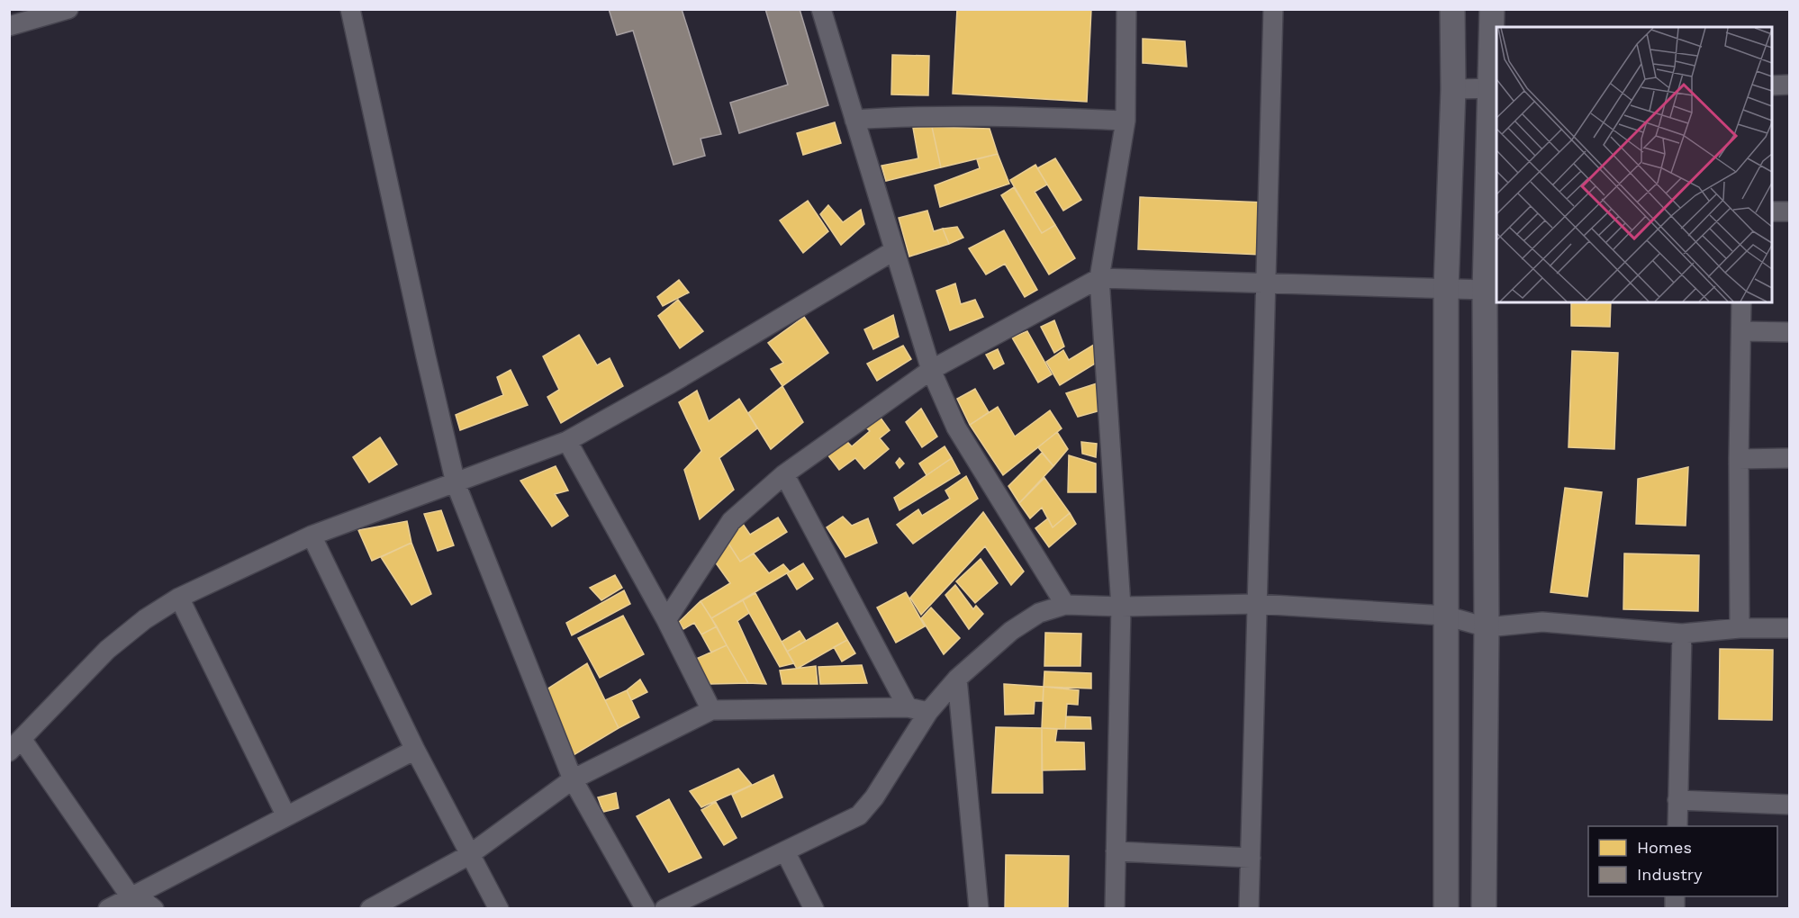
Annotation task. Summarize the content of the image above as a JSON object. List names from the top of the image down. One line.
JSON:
{"legend":["Homes","Industry"]}
